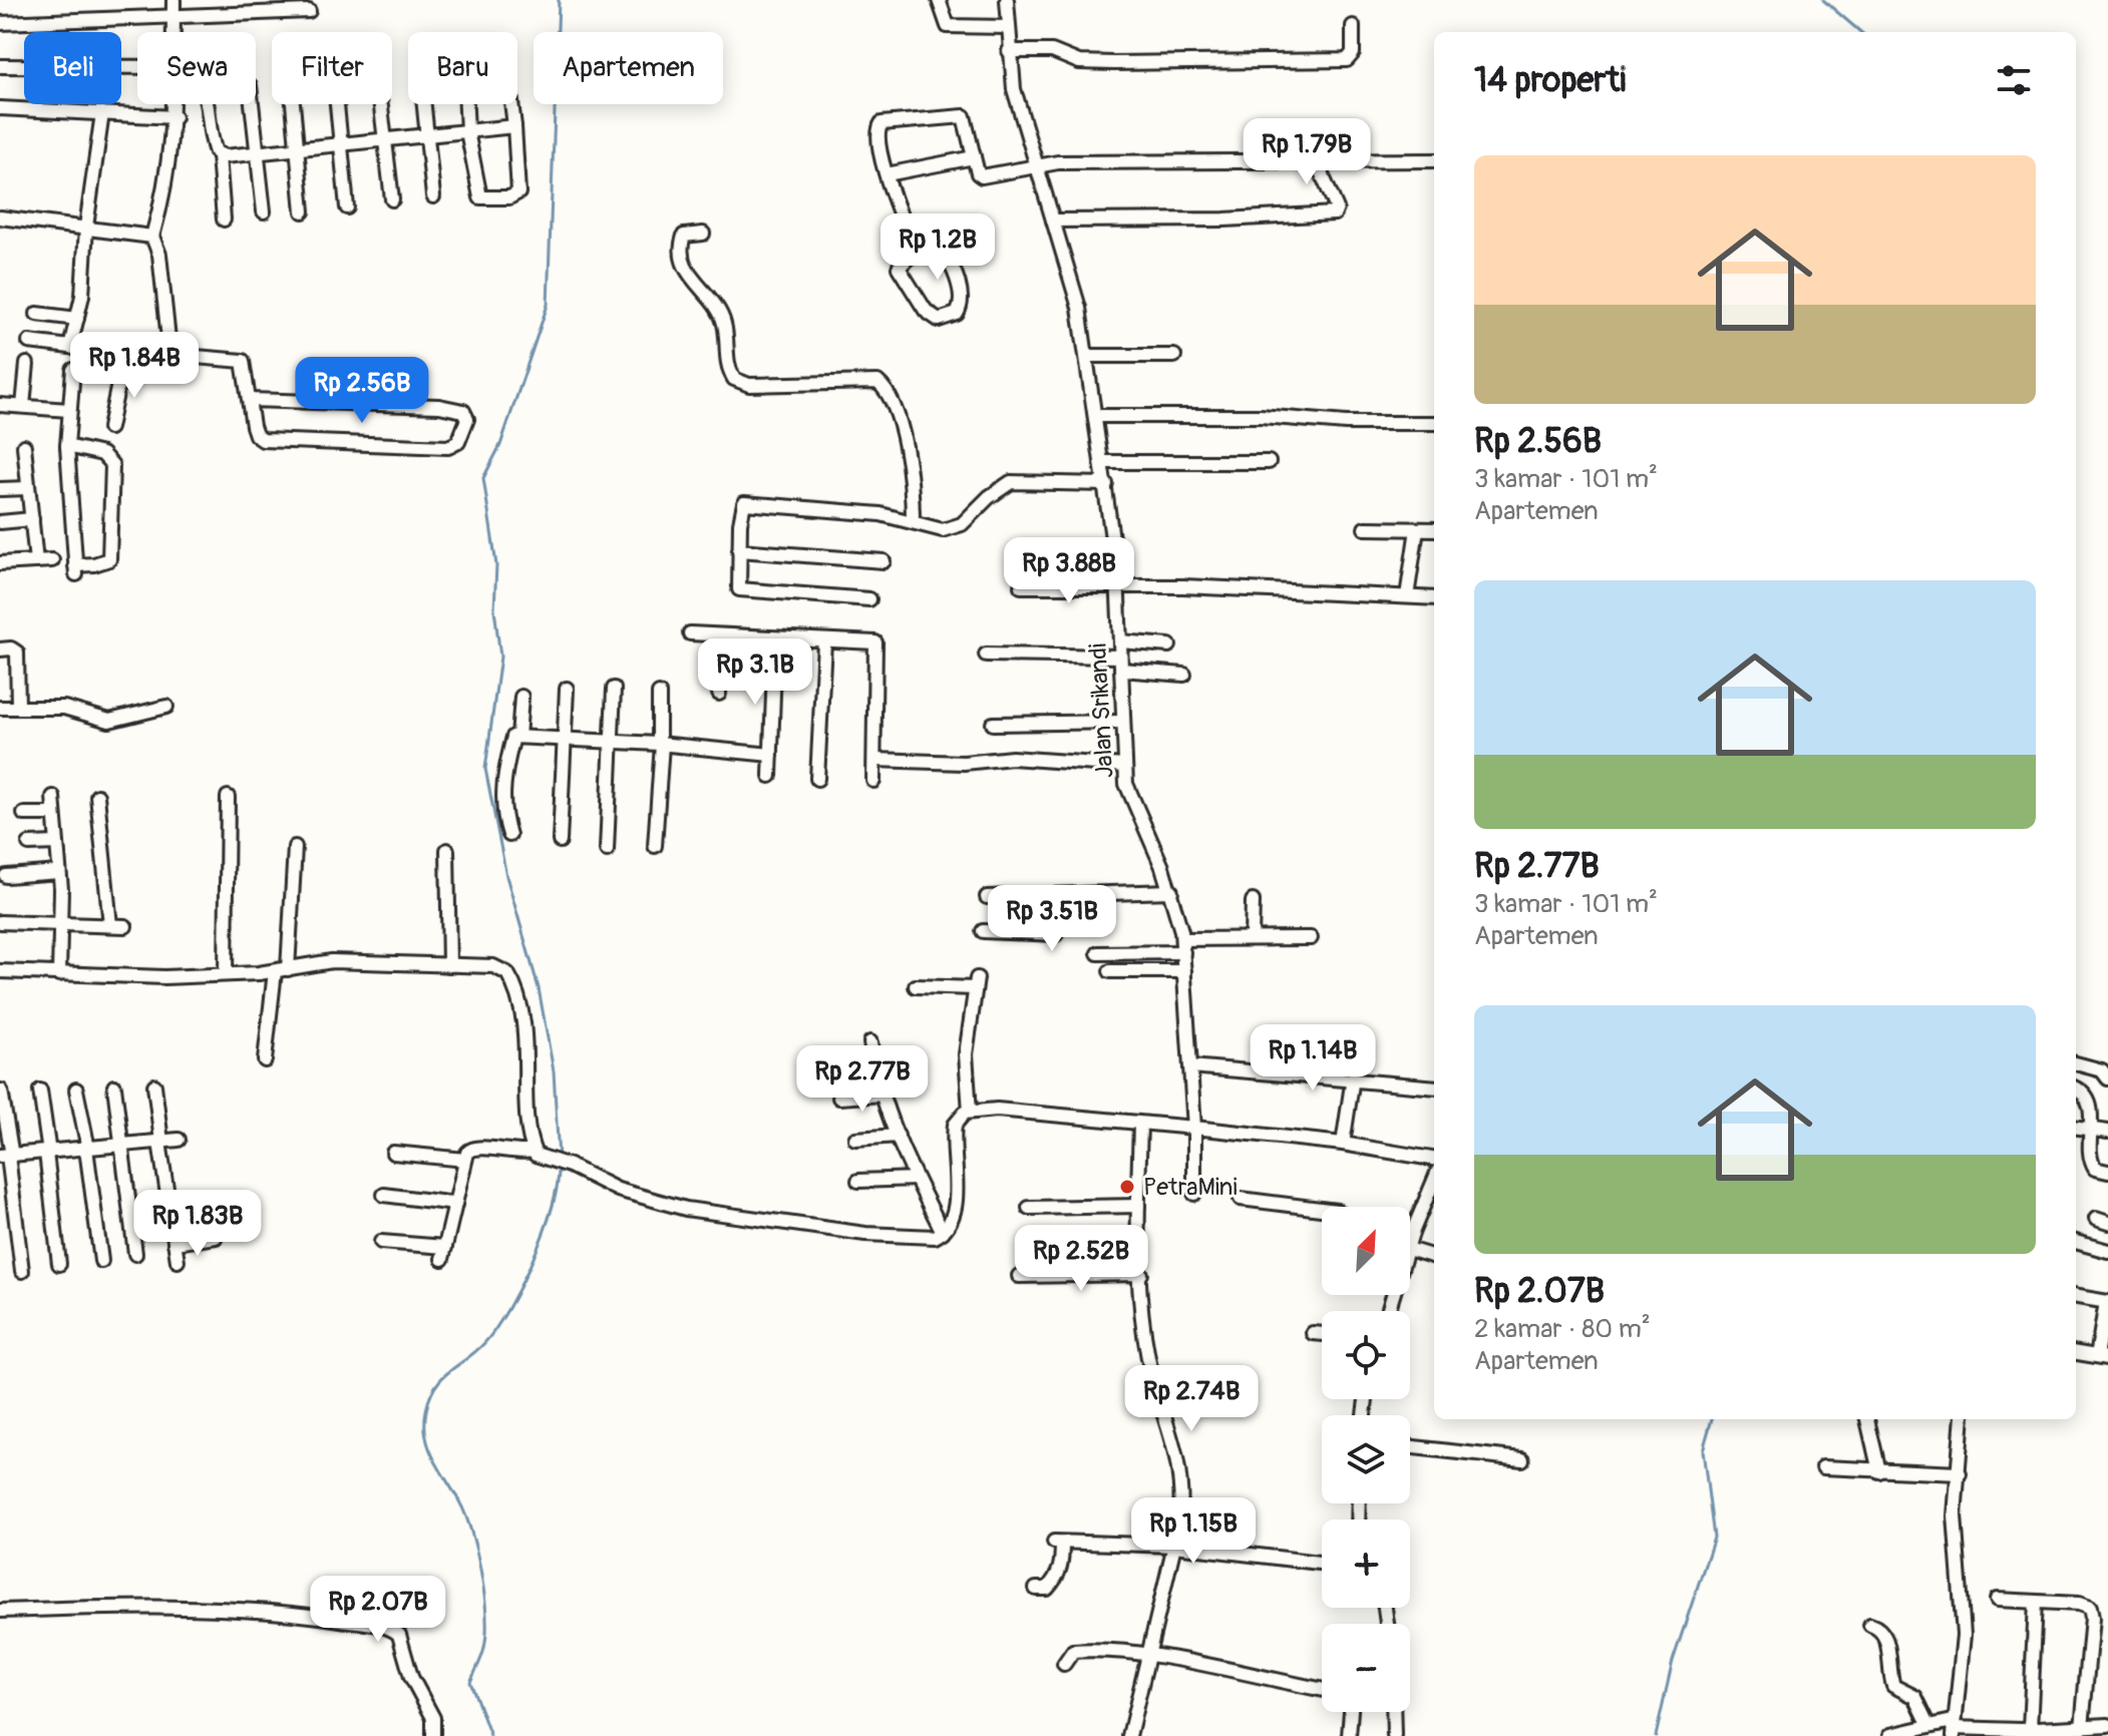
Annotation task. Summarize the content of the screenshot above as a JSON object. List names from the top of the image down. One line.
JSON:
{"streets":{"street":["Jalan Srikandi"]},"places":["PetraMini"],"north":"top right","page":{"chip":["Beli","Sewa","Filter","Baru","Apartemen"],"heading":"14 properti","price":["Rp 1.79B","Rp 1.2B","Rp 1.84B","Rp 2.56B","Rp 3.88B","Rp 3.1B","Rp 3.51B","Rp 1.14B","Rp 2.77B","Rp 1.83B","Rp 2.52B","Rp 2.74B","Rp 1.15B","Rp 2.07B"],"list":[{"name":"Rp 2.56B","note":"3 kamar · 101 m² · Apartemen"},{"name":"Rp 2.77B","note":"3 kamar · 101 m² · Apartemen"},{"name":"Rp 2.07B","note":"2 kamar · 80 m² · Apartemen"}],"map_buttons":["+","−"]}}
